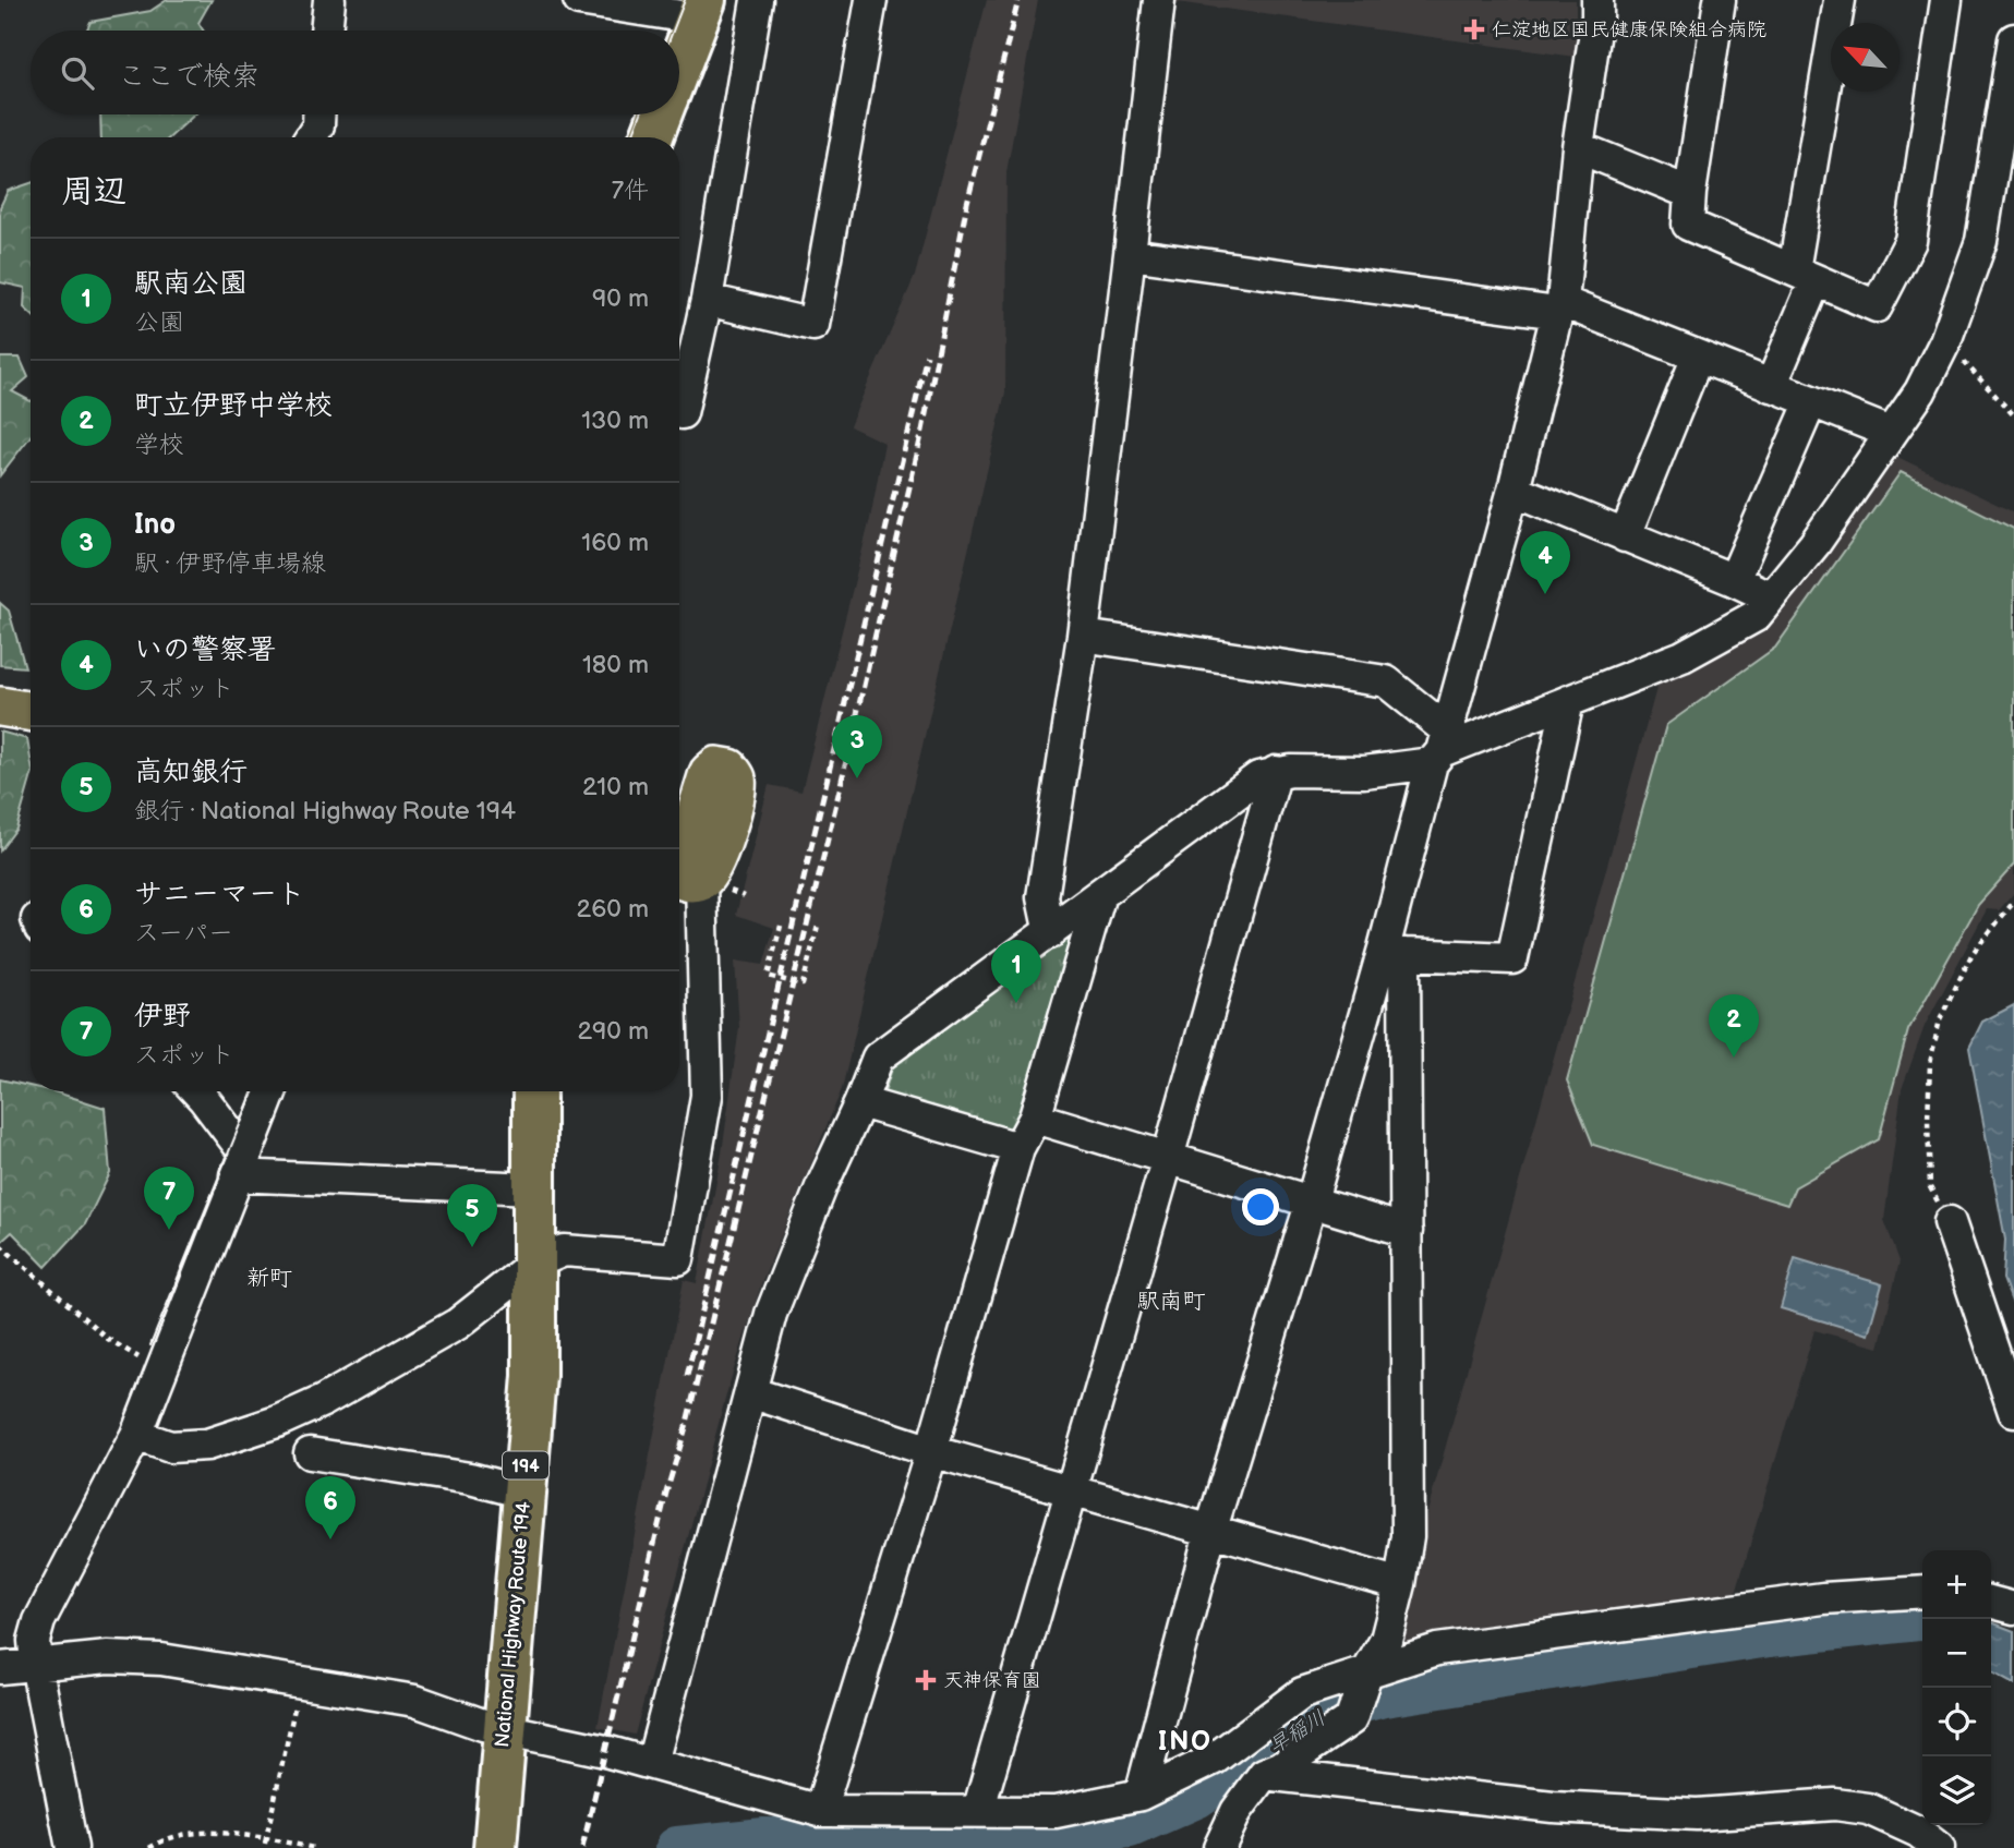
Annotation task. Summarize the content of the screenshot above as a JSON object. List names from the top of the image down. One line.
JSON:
{"streets":{"highway":["194","National Highway Route 194"]},"districts":["新町","駅南町","INO"],"water":["早稲川"],"places":{"health":["仁淀地区国民健康保険組合病院","天神保育園"]},"north":"top left","page":{"search":"ここで検索","heading":["周辺","7件"],"list":[{"mark":"1","name":"駅南公園","note":"公園","value":"90 m"},{"mark":"2","name":"町立伊野中学校","note":"学校","value":"130 m"},{"mark":"3","name":"Ino","note":"駅 · 伊野停車場線","value":"160 m"},{"mark":"4","name":"いの警察署","note":"スポット","value":"180 m"},{"mark":"5","name":"高知銀行","note":"銀行 · National Highway Route 194","value":"210 m"},{"mark":"6","name":"サニーマート","note":"スーパー","value":"260 m"},{"mark":"7","name":"伊野","note":"スポット","value":"290 m"}],"pins":["4","3","1","2","7","5","6"],"map_buttons":["+","−"]}}
